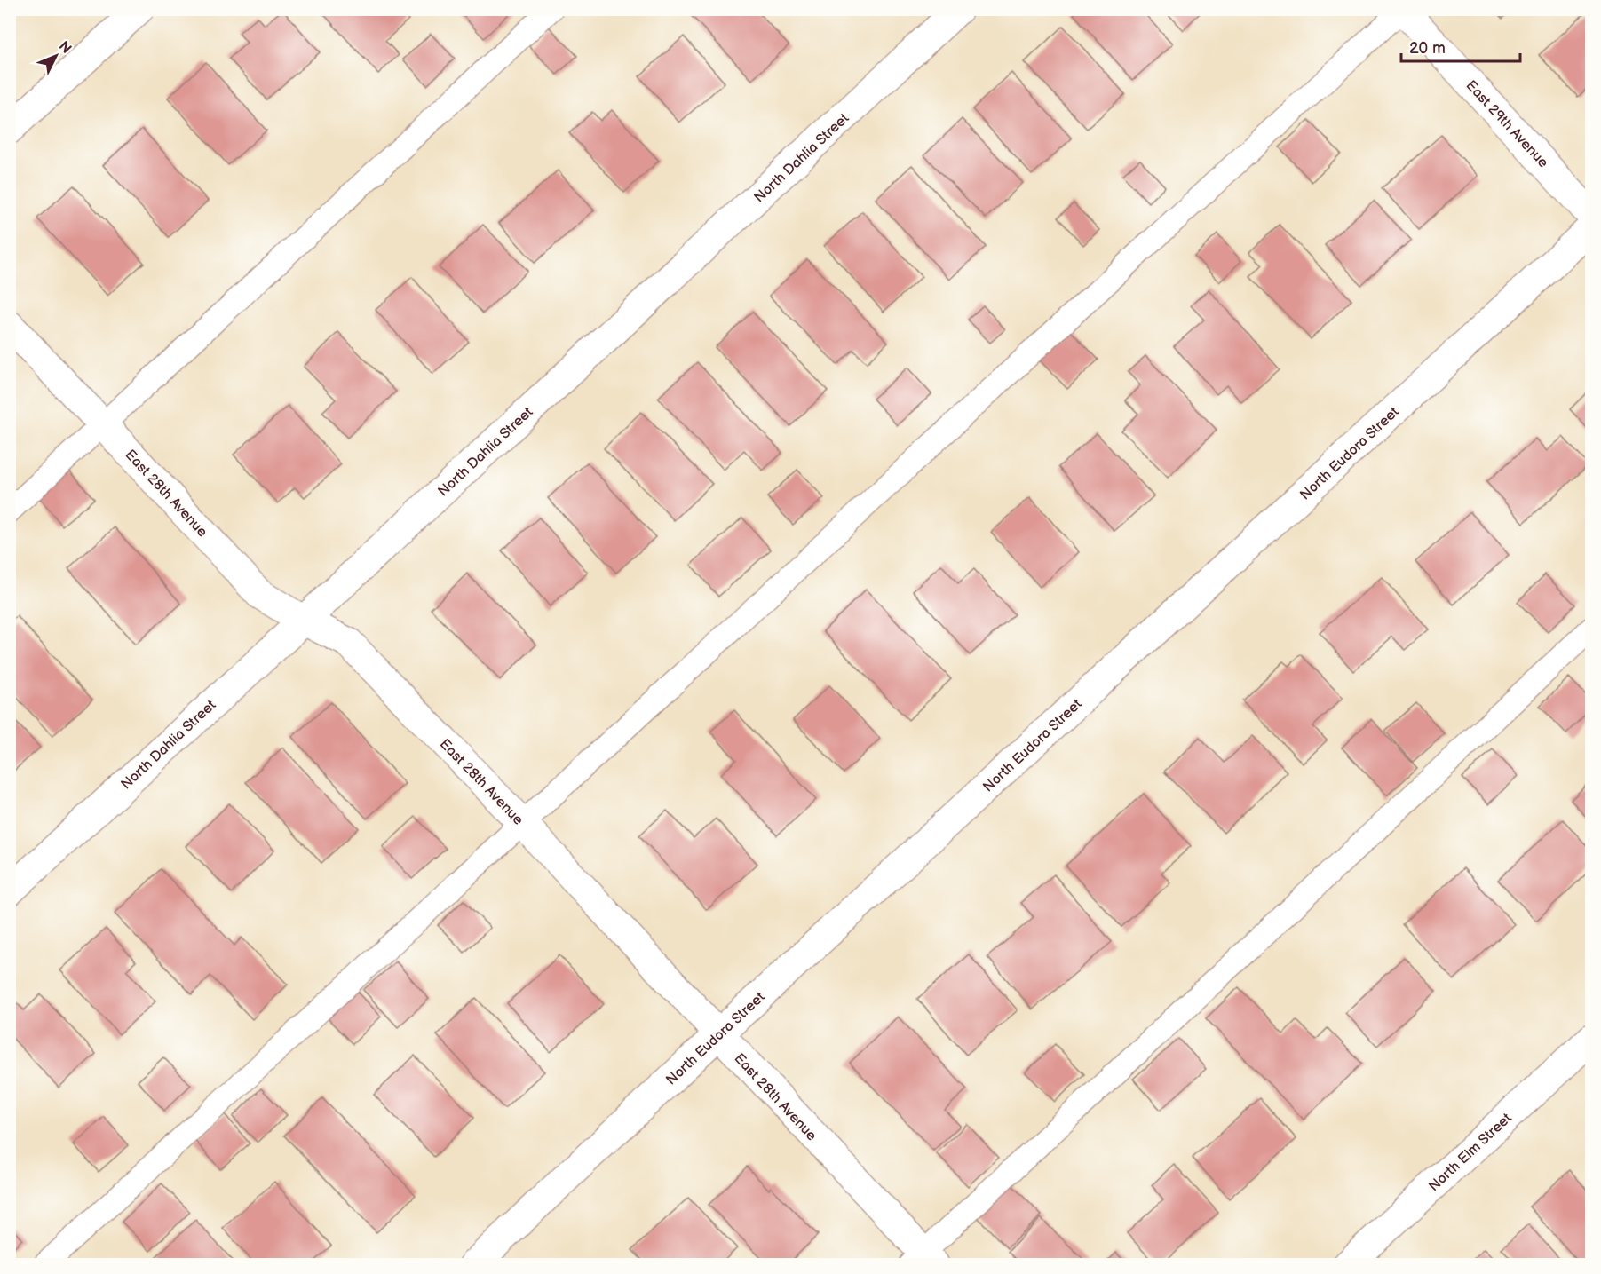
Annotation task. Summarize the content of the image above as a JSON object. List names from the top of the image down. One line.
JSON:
{"streets":{"street":["East 29th Avenue","North Dahlia Street","North Eudora Street","East 28th Avenue","North Elm Street"]},"crossings":[["North Dahlia Street","East 28th Avenue"],["North Eudora Street","East 28th Avenue"]],"scale_bar":"20 m","north":"top right"}
